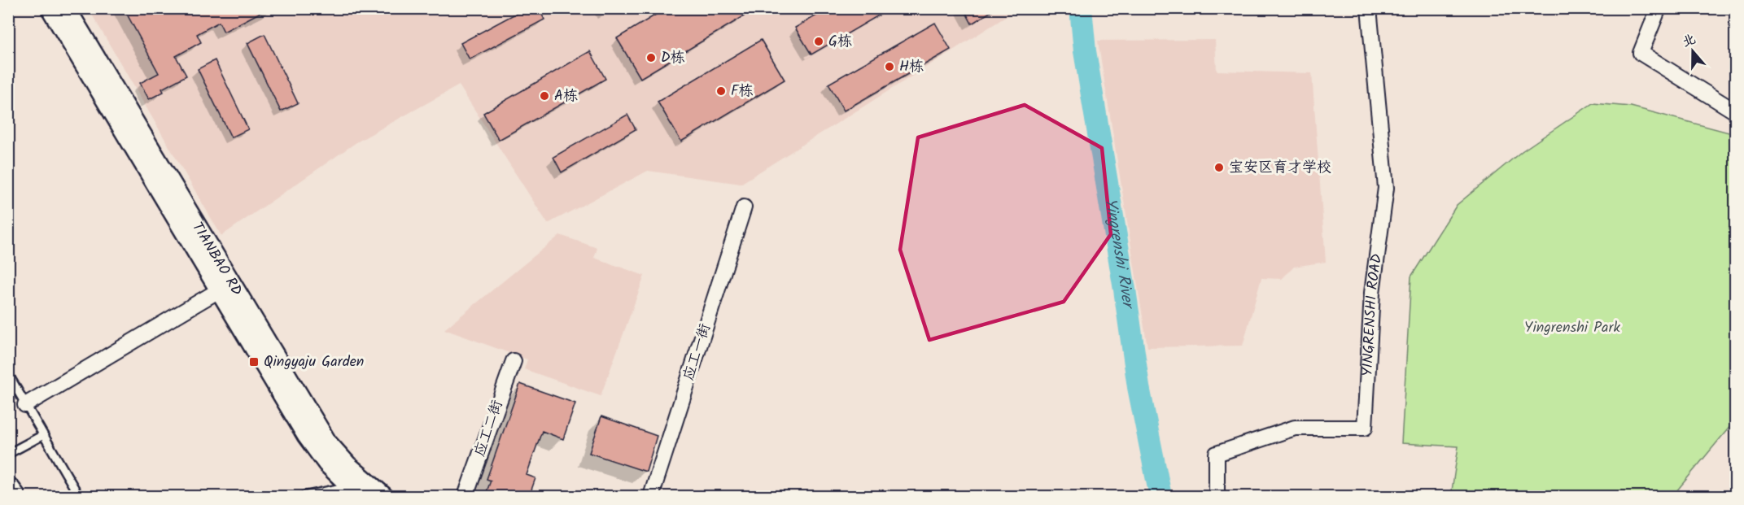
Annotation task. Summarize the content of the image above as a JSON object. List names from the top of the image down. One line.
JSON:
{"streets":{"street":["TIANBAO RD","YINGRENSHI ROAD","应工一街","应工二街"]},"water":["Yingrenshi River"],"parks":["Yingrenshi Park"],"places":{"other":["G栋","D栋","H栋","F栋","A栋","宝安区育才学校"],"transit":["Qingyaju Garden"]},"north":"top"}
